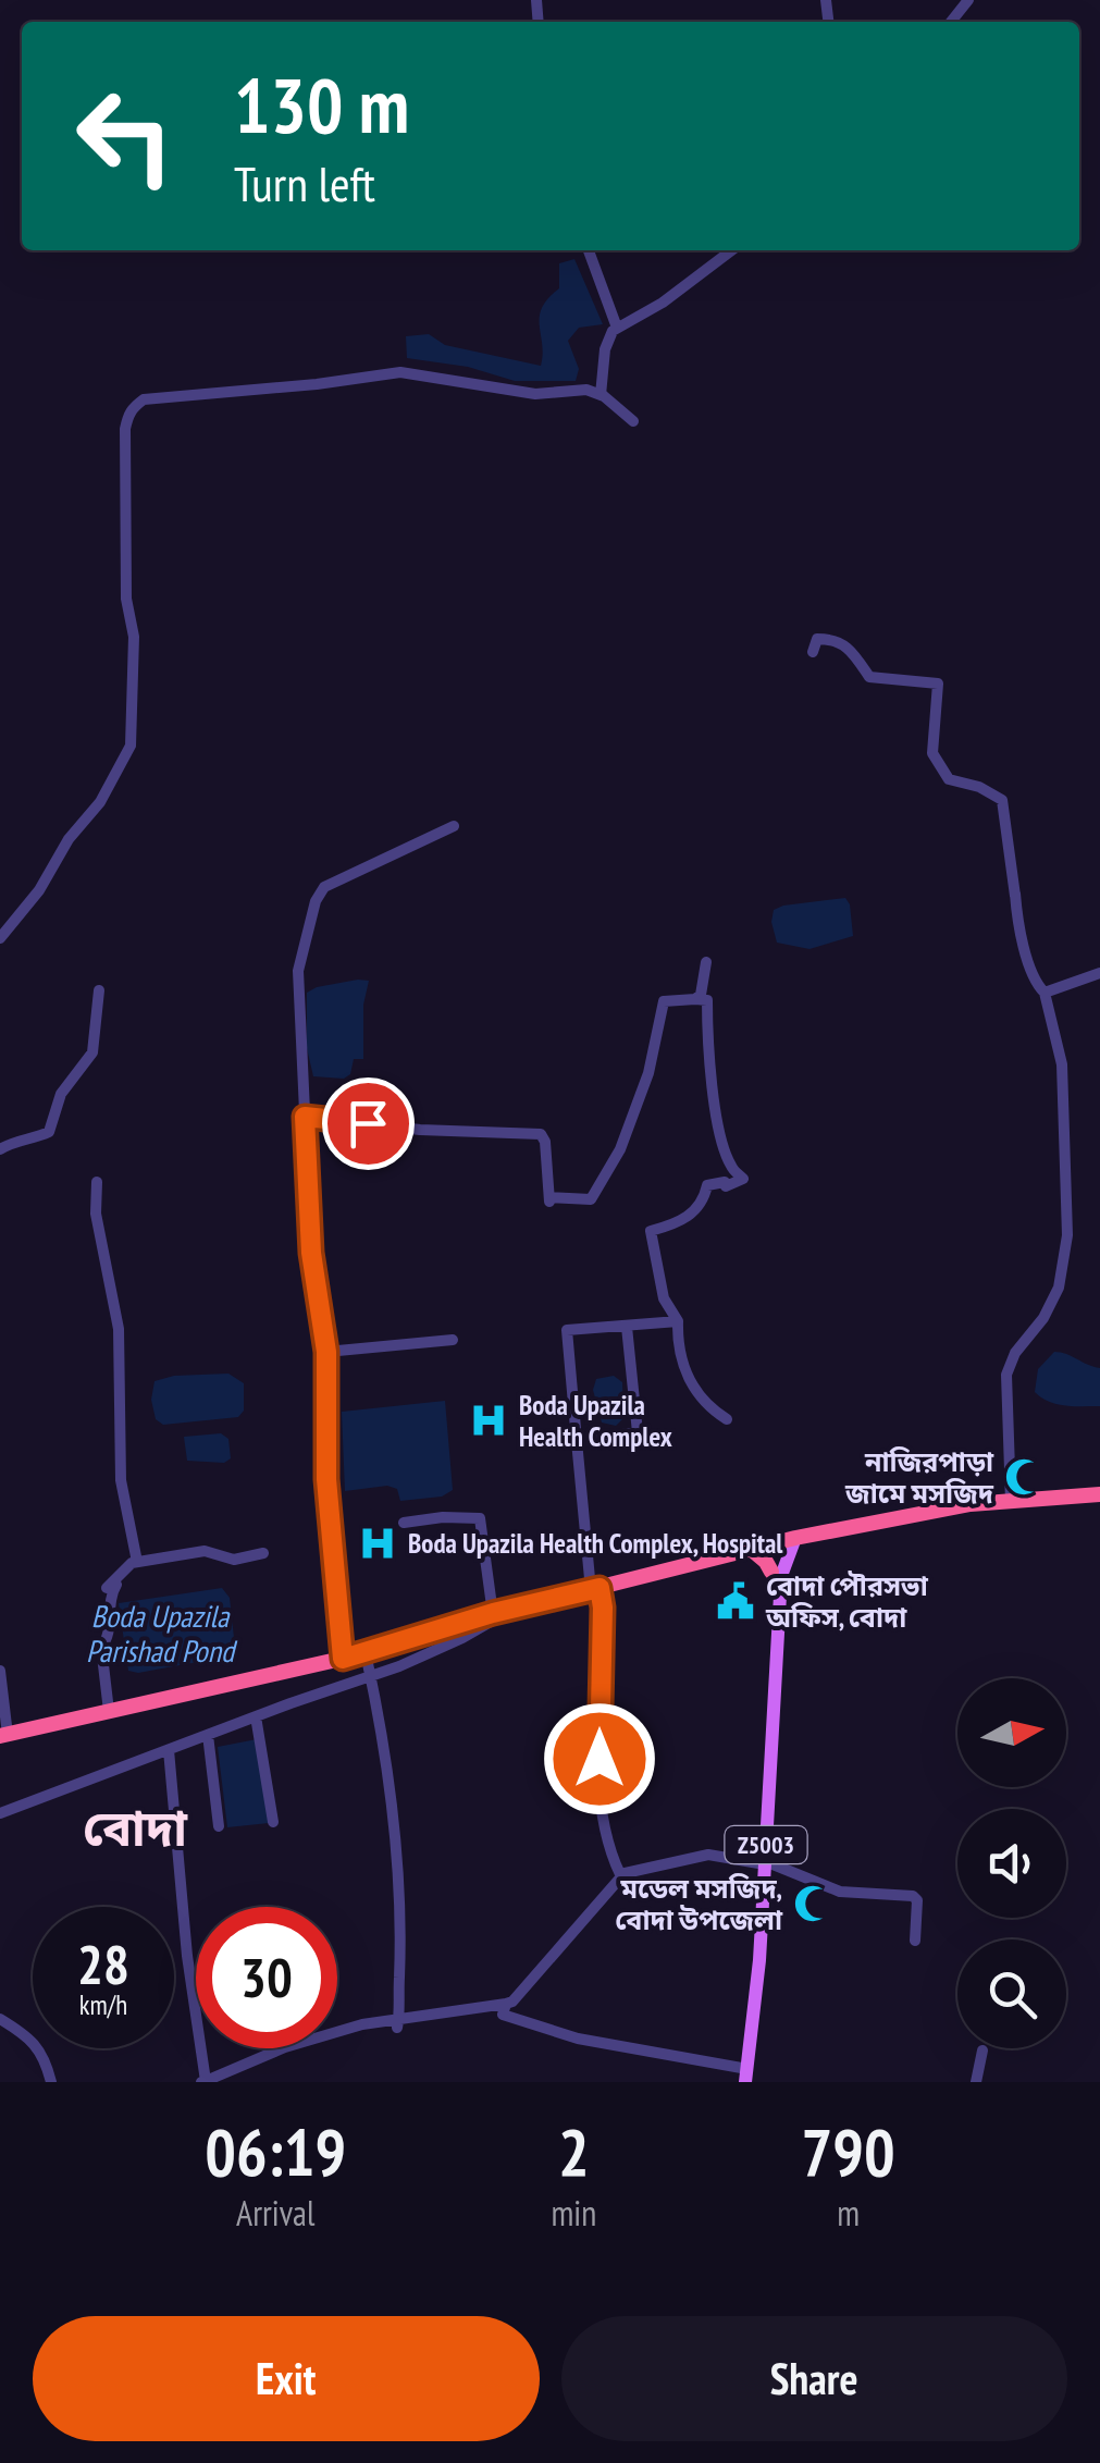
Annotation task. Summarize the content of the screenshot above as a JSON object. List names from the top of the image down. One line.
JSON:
{"streets":{"main road":["Z5003"]},"districts":["বোদা"],"water":["Boda Upazila Parishad Pond"],"places":{"hospital":["Boda Upazila Health Complex","Boda Upazila Health Complex, Hospital"],"mosque":["নাজিরপাড়া জামে মসজিদ","মডেল মসজিদ, বোদা উপজেলা"],"public building":["বোদা পৌরসভা অফিস, বোদা"]},"north":"right","page":{"turn":["130 m","Turn left"],"speed":"28 km/h","limit":"30","eta":["06:19","Arrival","2","min","790","m"],"buttons":["Exit","Share"]}}
